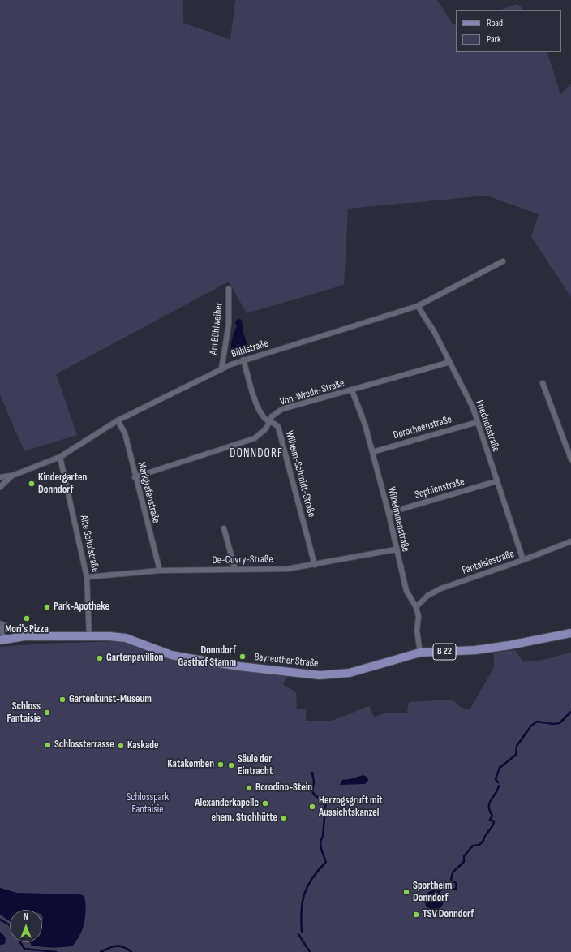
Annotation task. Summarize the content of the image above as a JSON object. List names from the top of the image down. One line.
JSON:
{"streets":{"main road":["B 22","Bayreuther Straße"],"street":["Am Bühlweiher","Bühlstraße","Von-Wrede-Straße","Friedrichstraße","Dorotheenstraße","Wilhelm-Schmidt-Straße","Sophienstraße","Markgrafenstraße","Wilhelminenstraße","Alte Schulstraße","De-Cuvry-Straße","Fantaisiestraße"]},"crossings":[["Am Bühlweiher","Bühlstraße"],["Bühlstraße","Friedrichstraße"],["Bühlstraße","Wilhelm-Schmidt-Straße"],["Bühlstraße","Markgrafenstraße"],["Bühlstraße","Alte Schulstraße"],["Von-Wrede-Straße","Friedrichstraße"],["Von-Wrede-Straße","Wilhelm-Schmidt-Straße"],["Von-Wrede-Straße","Markgrafenstraße"],["Von-Wrede-Straße","Wilhelminenstraße"],["Friedrichstraße","Dorotheenstraße"],["Friedrichstraße","Sophienstraße"],["Friedrichstraße","Fantaisiestraße"],["Dorotheenstraße","Wilhelminenstraße"],["Wilhelm-Schmidt-Straße","De-Cuvry-Straße"],["Sophienstraße","Wilhelminenstraße"],["Markgrafenstraße","De-Cuvry-Straße"],["Wilhelminenstraße","De-Cuvry-Straße"],["Wilhelminenstraße","Fantaisiestraße"],["Wilhelminenstraße","Bayreuther Straße"],["Alte Schulstraße","De-Cuvry-Straße"],["Alte Schulstraße","Bayreuther Straße"]],"districts":["DONNDORF"],"parks":["Schlosspark Fantaisie"],"places":["Kindergarten Donndorf","Park-Apotheke","Mori's Pizza","Donndorf Gasthof Stamm","Gartenpavillion","Gartenkunst-Museum","Schloss Fantaisie","Schlossterrasse","Kaskade","Katakomben","Säule der Eintracht","Borodino-Stein","Alexanderkapelle","Herzogsgruft mit Aussichtskanzel","ehem. Strohhütte","Sportheim Donndorf","TSV Donndorf"],"legend":["Road","Park"],"north":"top"}
